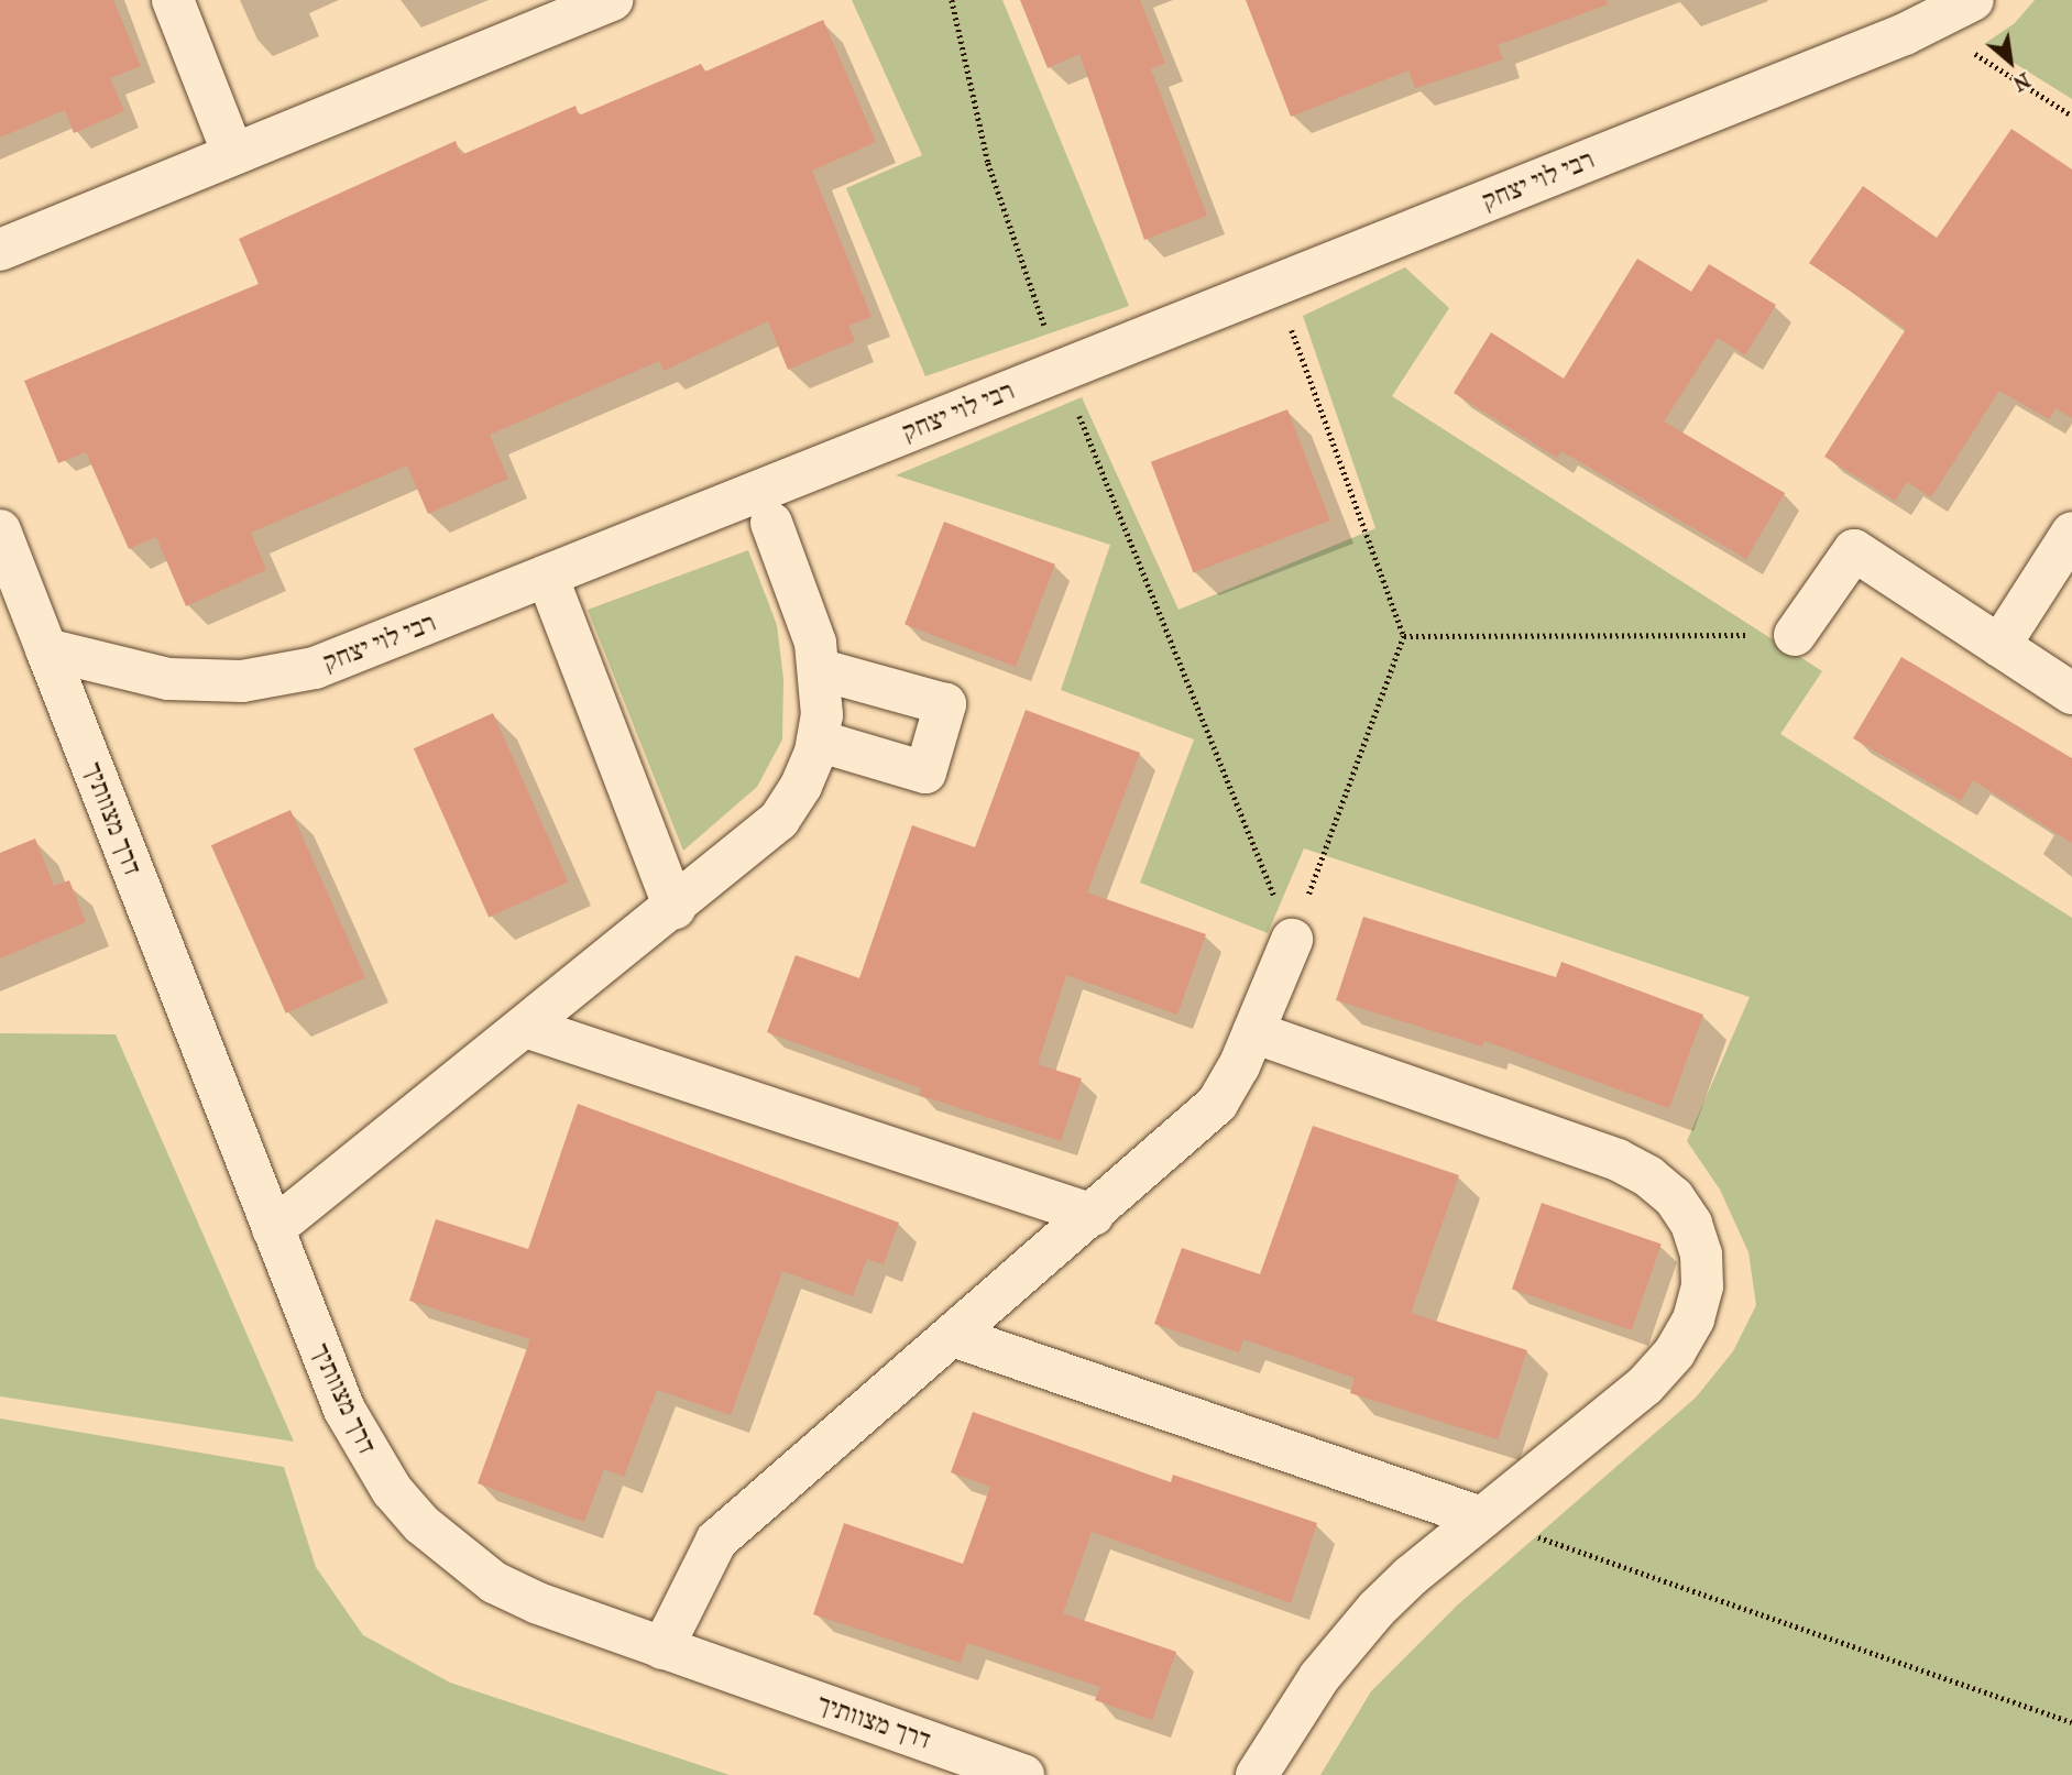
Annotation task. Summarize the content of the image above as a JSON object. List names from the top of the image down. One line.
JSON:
{"streets":{"street":["רבי לוי יצחק","דרך מצוותיך"]},"crossings":[["רבי לוי יצחק","דרך מצוותיך"]],"north":"bottom right"}
